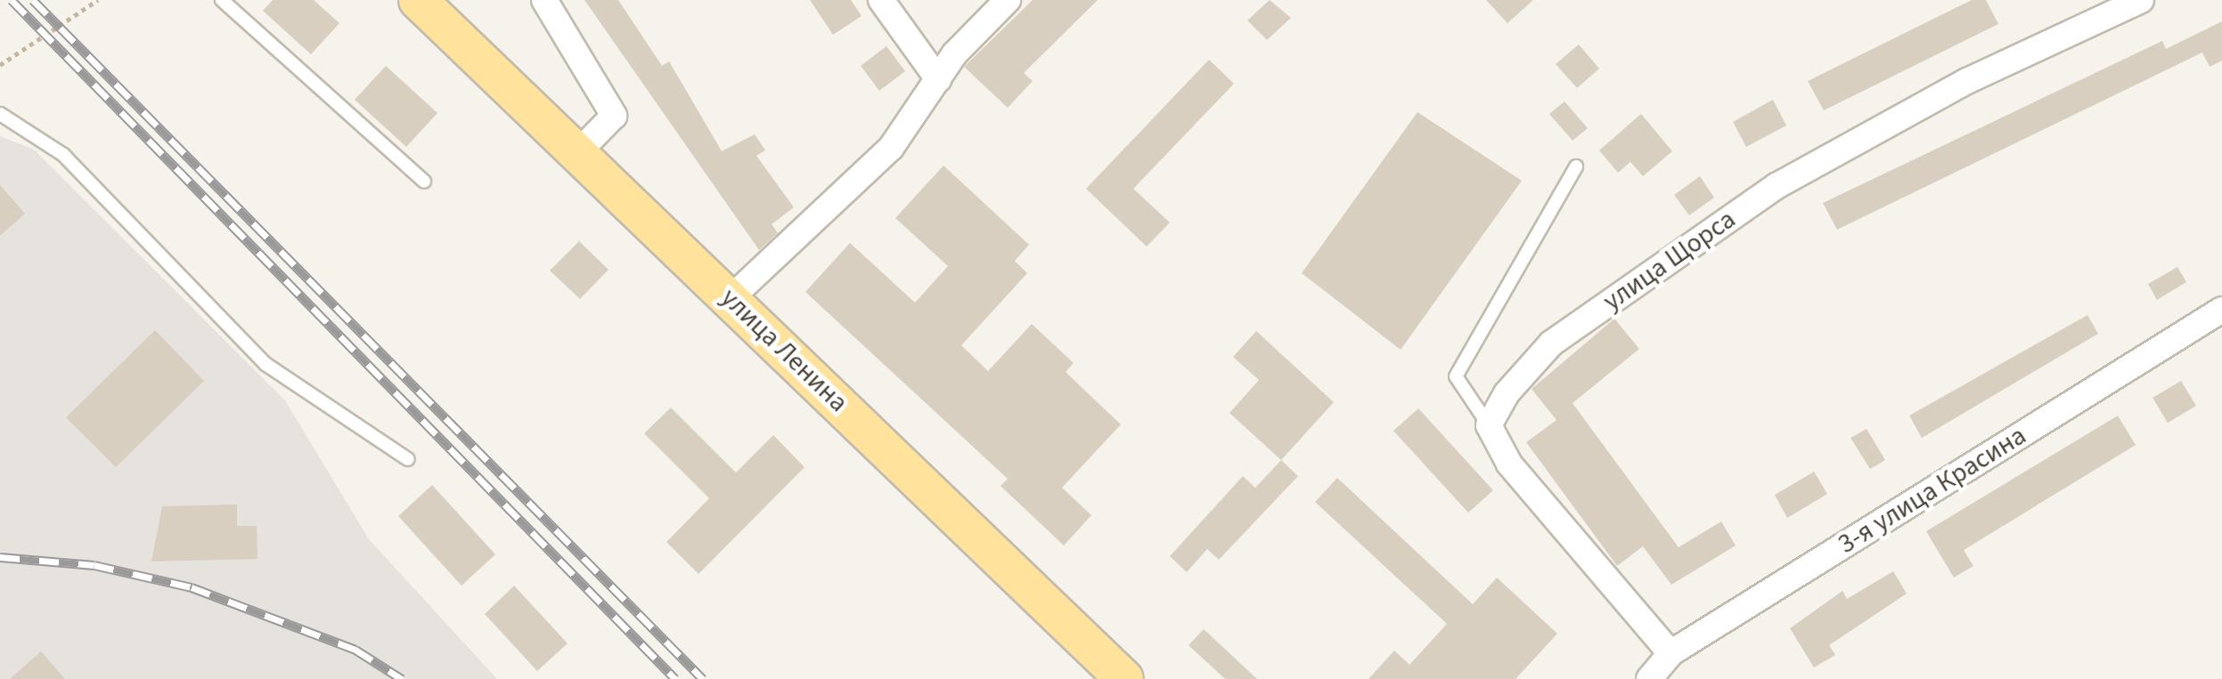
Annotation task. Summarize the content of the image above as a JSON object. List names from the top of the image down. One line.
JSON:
{"streets":{"main road":["улица Ленина"],"street":["улица Щорса","3-я улица Красина"]}}
